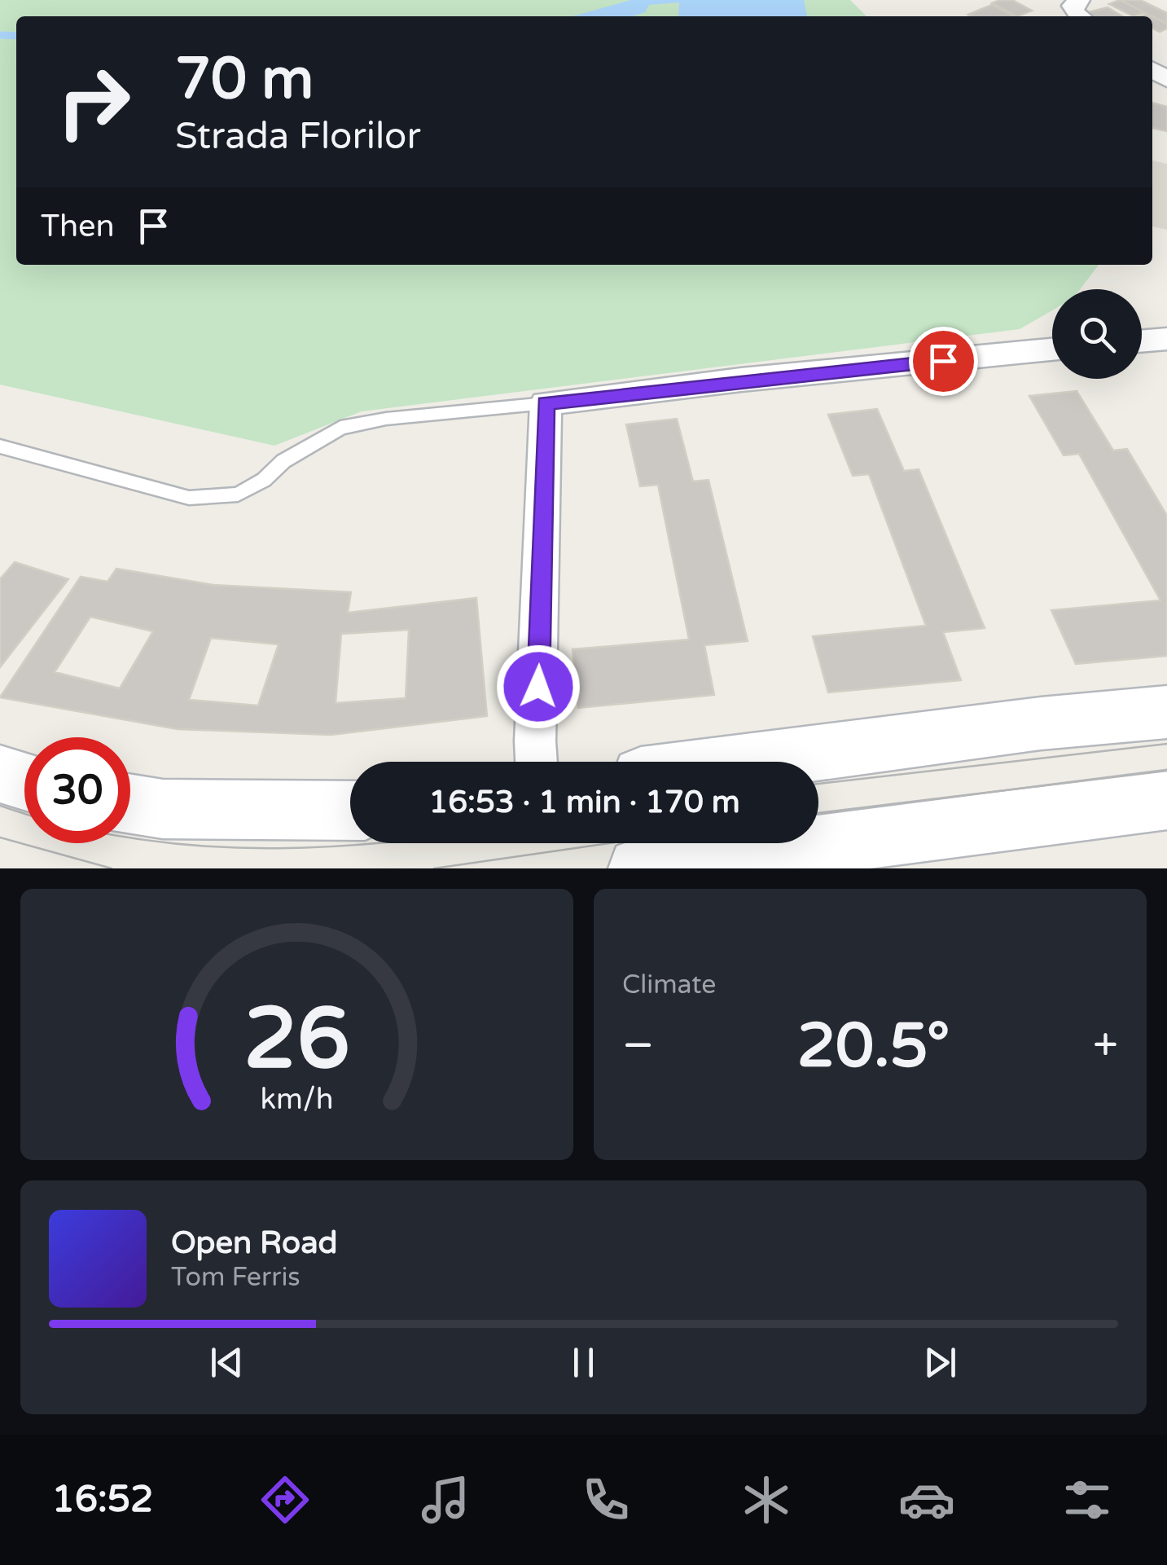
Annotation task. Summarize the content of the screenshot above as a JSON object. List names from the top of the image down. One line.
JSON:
{"page":{"turn":["70 m","Strada Florilor"],"then":"Then","limit":"30","trip":"16:53 · 1 min · 170 m","tile":"Climate","heat":["−","20.5°","+"],"song":["Open Road","Tom Ferris"],"tabs":"16:52","gauge":["26","km/h"]}}
